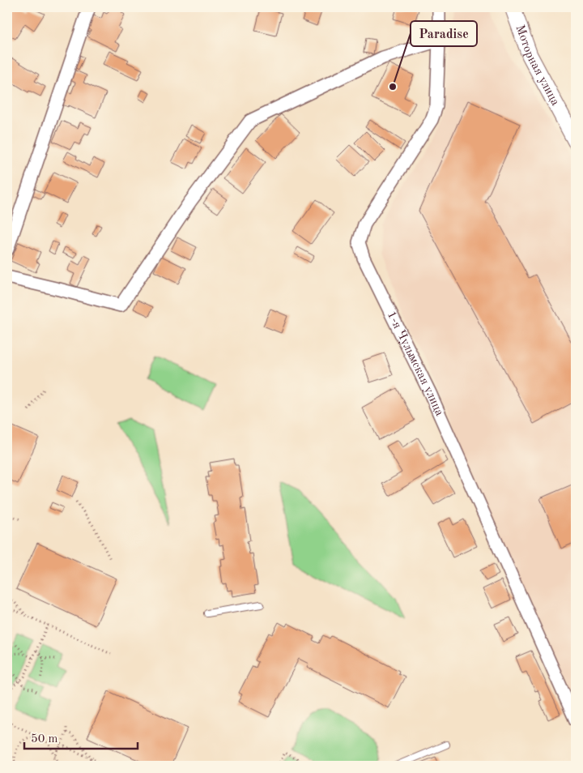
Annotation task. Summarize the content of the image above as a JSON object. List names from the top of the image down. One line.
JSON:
{"streets":{"street":["Моторная улица","1-я Чулымская улица"]},"places":["Paradise"],"scale_bar":"50 m"}
